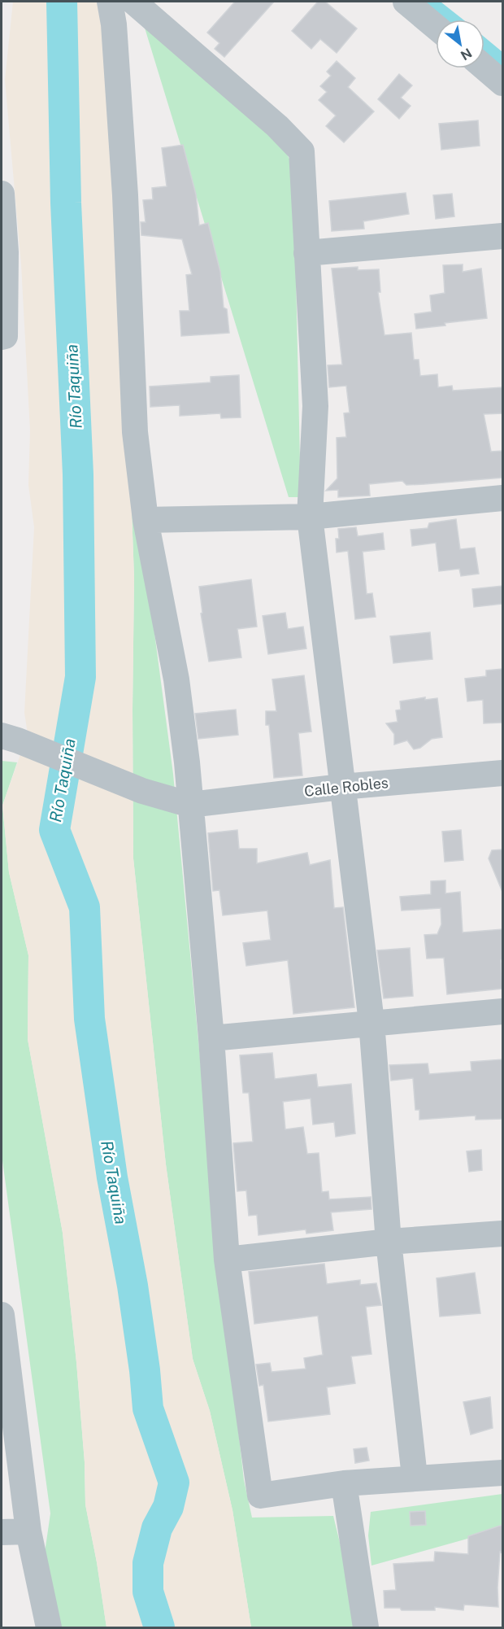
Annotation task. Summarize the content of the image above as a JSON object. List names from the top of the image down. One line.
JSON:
{"streets":{"street":["Calle Robles"]},"water":["Río Taquiña"],"north":"bottom right"}
